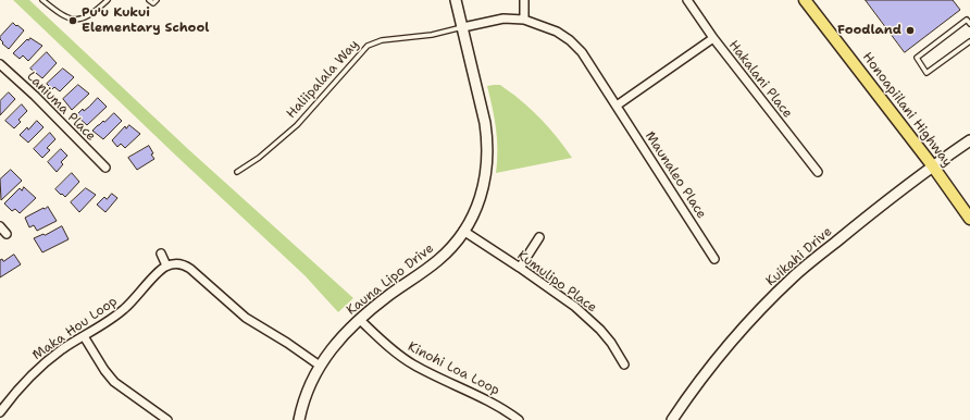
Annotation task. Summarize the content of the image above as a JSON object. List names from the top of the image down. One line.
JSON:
{"streets":{"main road":["Honoapiilani Highway"],"street":["Hakalani Place","Laniuma Place","Maunaleo Place","Kuikahi Drive","Kauna Lipo Drive","Kumulipo Place","Maka Hou Loop","Kinohi Loa Loop"],"lane":["Haliipalala Way"]},"crossings":[["Haliipalala Way","Kauna Lipo Drive"],["Honoapiilani Highway","Kuikahi Drive"],["Kauna Lipo Drive","Kumulipo Place"],["Kauna Lipo Drive","Kinohi Loa Loop"]],"places":["Pu'u Kukui Elementary School","Foodland"]}
